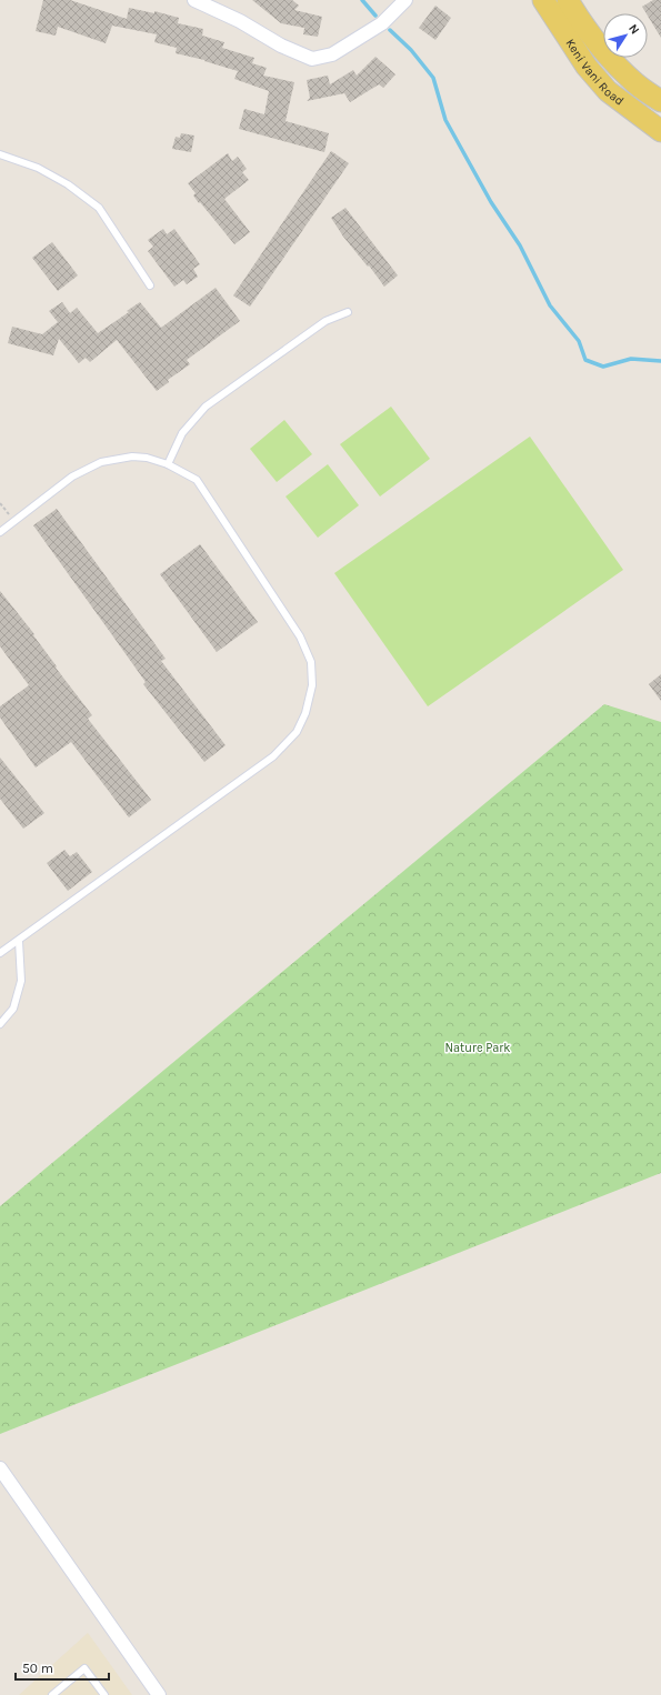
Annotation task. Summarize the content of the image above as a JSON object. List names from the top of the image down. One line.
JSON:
{"streets":{"main road":["Keni Vani Road"]},"parks":["Nature Park"],"scale_bar":"50 m","north":"top right"}
